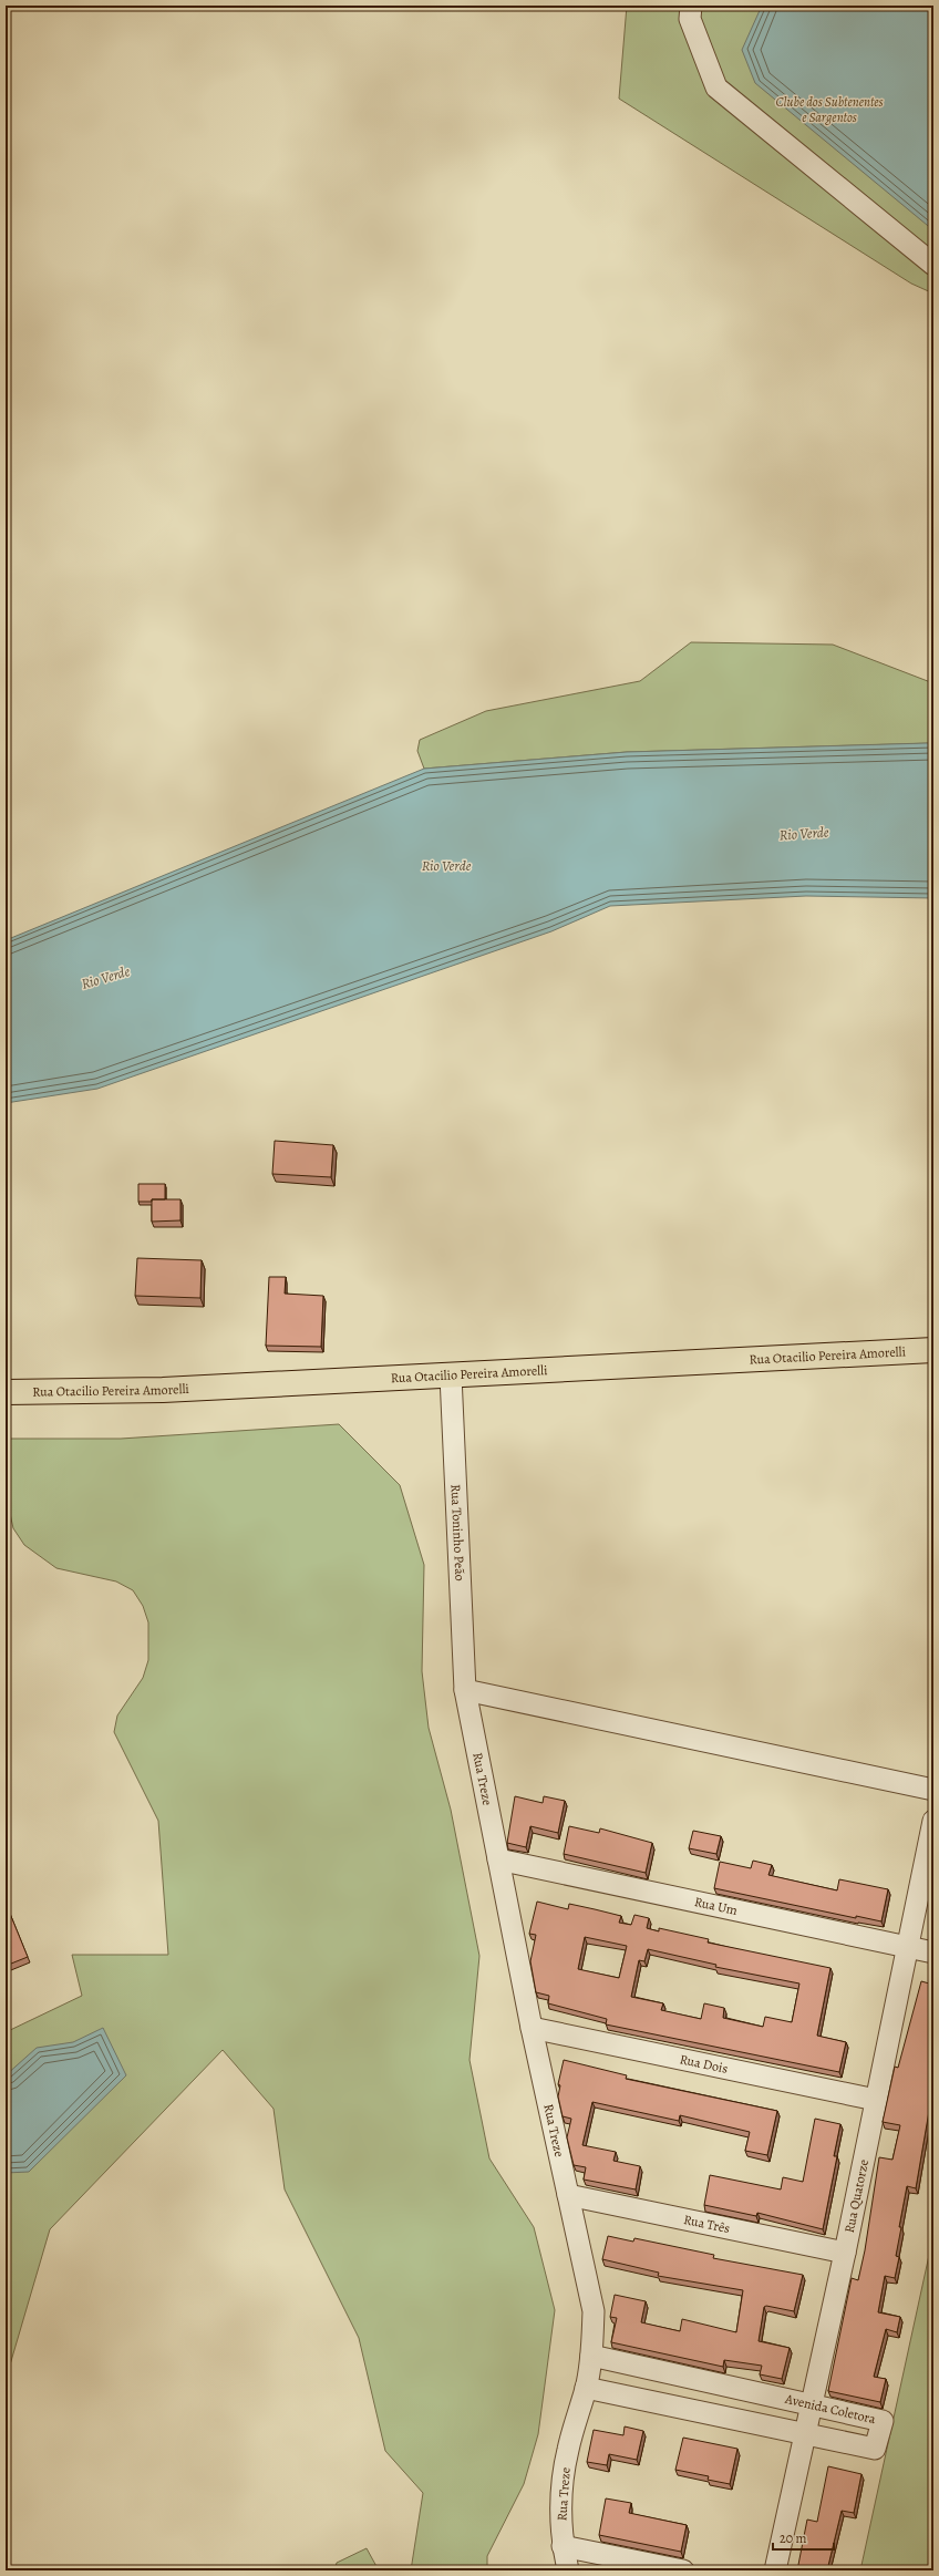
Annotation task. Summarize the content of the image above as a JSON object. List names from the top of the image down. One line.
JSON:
{"streets":{"main road":["Rua Otacilio Pereira Amorelli"],"street":["Rua Toninho Peão","Rua Treze","Rua Um","Rua Dois","Rua Quatorze","Rua Três","Avenida Coletora"]},"crossings":[["Rua Otacilio Pereira Amorelli","Rua Toninho Peão"],["Rua Toninho Peão","Rua Treze"],["Rua Treze","Rua Um"],["Rua Treze","Rua Dois"],["Rua Treze","Rua Três"],["Rua Treze","Avenida Coletora"],["Rua Um","Rua Quatorze"],["Rua Dois","Rua Quatorze"],["Rua Quatorze","Rua Três"],["Rua Quatorze","Avenida Coletora"]],"water":["Rio Verde"],"parks":["Clube dos Subtenentes e Sargentos"],"scale_bar":"20 m"}
